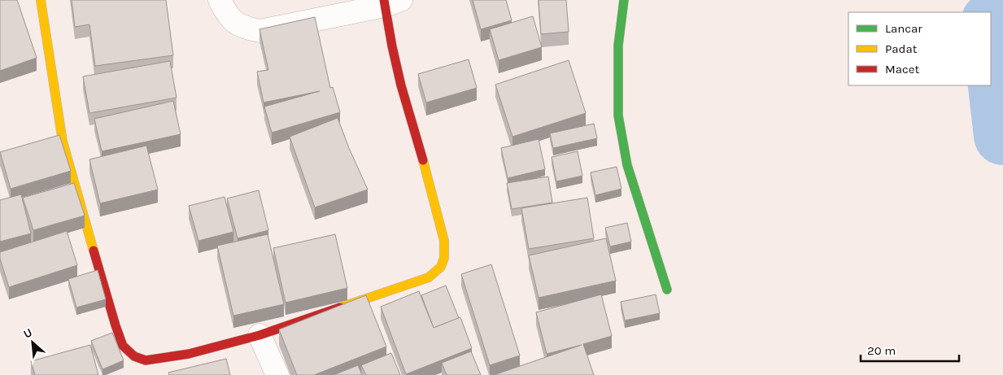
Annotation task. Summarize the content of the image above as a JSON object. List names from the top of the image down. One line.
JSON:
{"legend":["Lancar","Padat","Macet"],"scale_bar":"20 m","north":"top left"}
